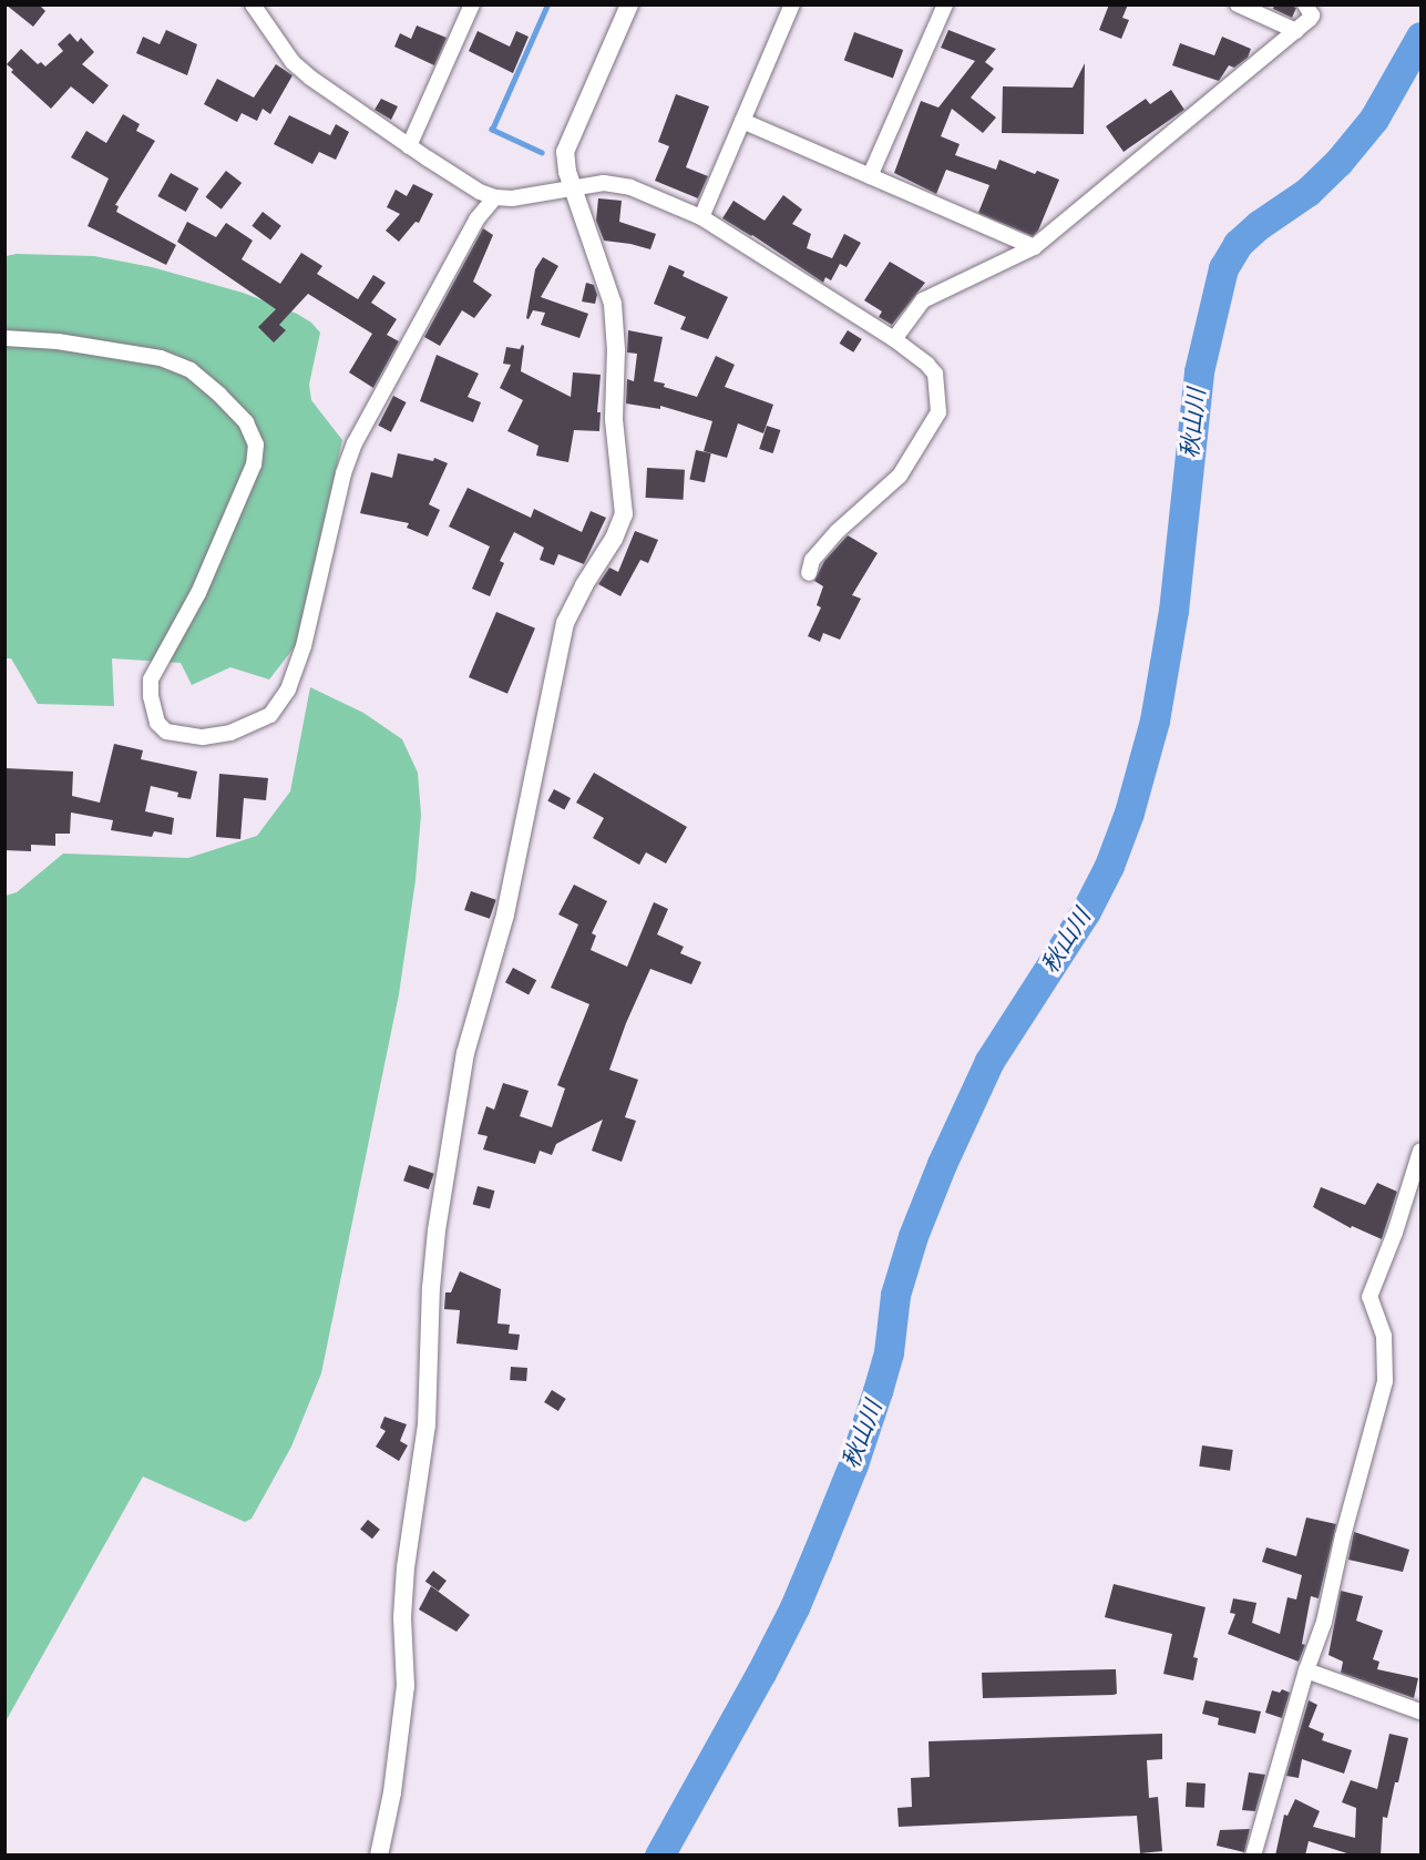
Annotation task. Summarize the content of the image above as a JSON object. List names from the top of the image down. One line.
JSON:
{"water":["秋山川"]}
